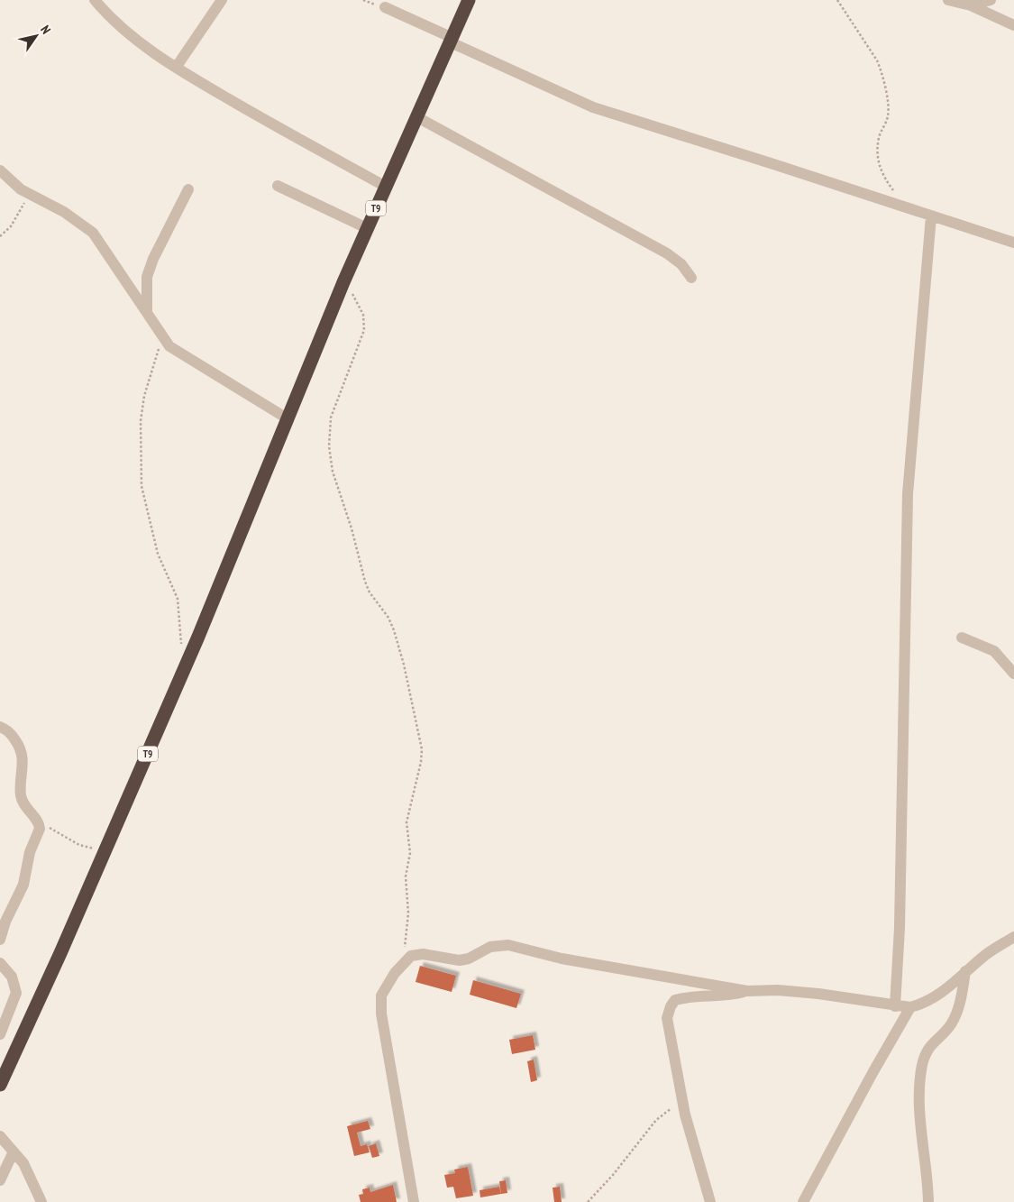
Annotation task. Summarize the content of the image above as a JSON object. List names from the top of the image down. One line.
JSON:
{"streets":{"highway":["T9"]},"north":"top right"}
